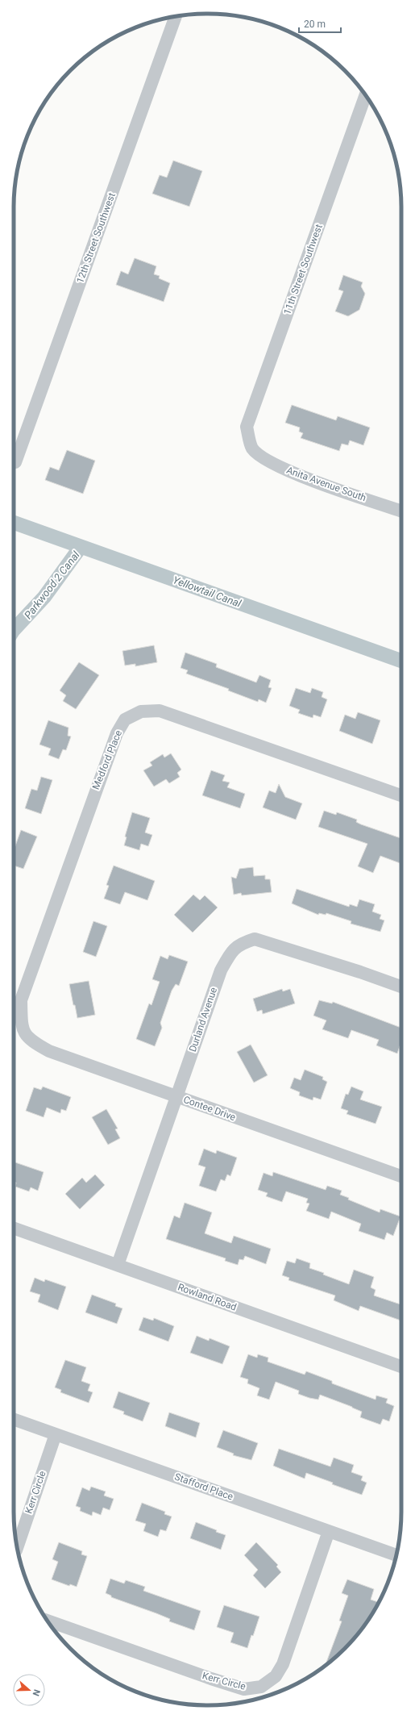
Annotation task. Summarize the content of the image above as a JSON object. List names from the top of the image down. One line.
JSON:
{"streets":{"street":["12th Street Southwest","11th Street Southwest","Anita Avenue South","Medford Place","Durland Avenue","Contee Drive","Rowland Road","Stafford Place","Kerr Circle"]},"crossings":[["11th Street Southwest","Anita Avenue South"],["Medford Place","Contee Drive"],["Durland Avenue","Contee Drive"],["Durland Avenue","Rowland Road"],["Stafford Place","Kerr Circle"]],"water":["Parkwood 2 Canal","Yellowtail Canal"],"scale_bar":"20 m","north":"right"}
